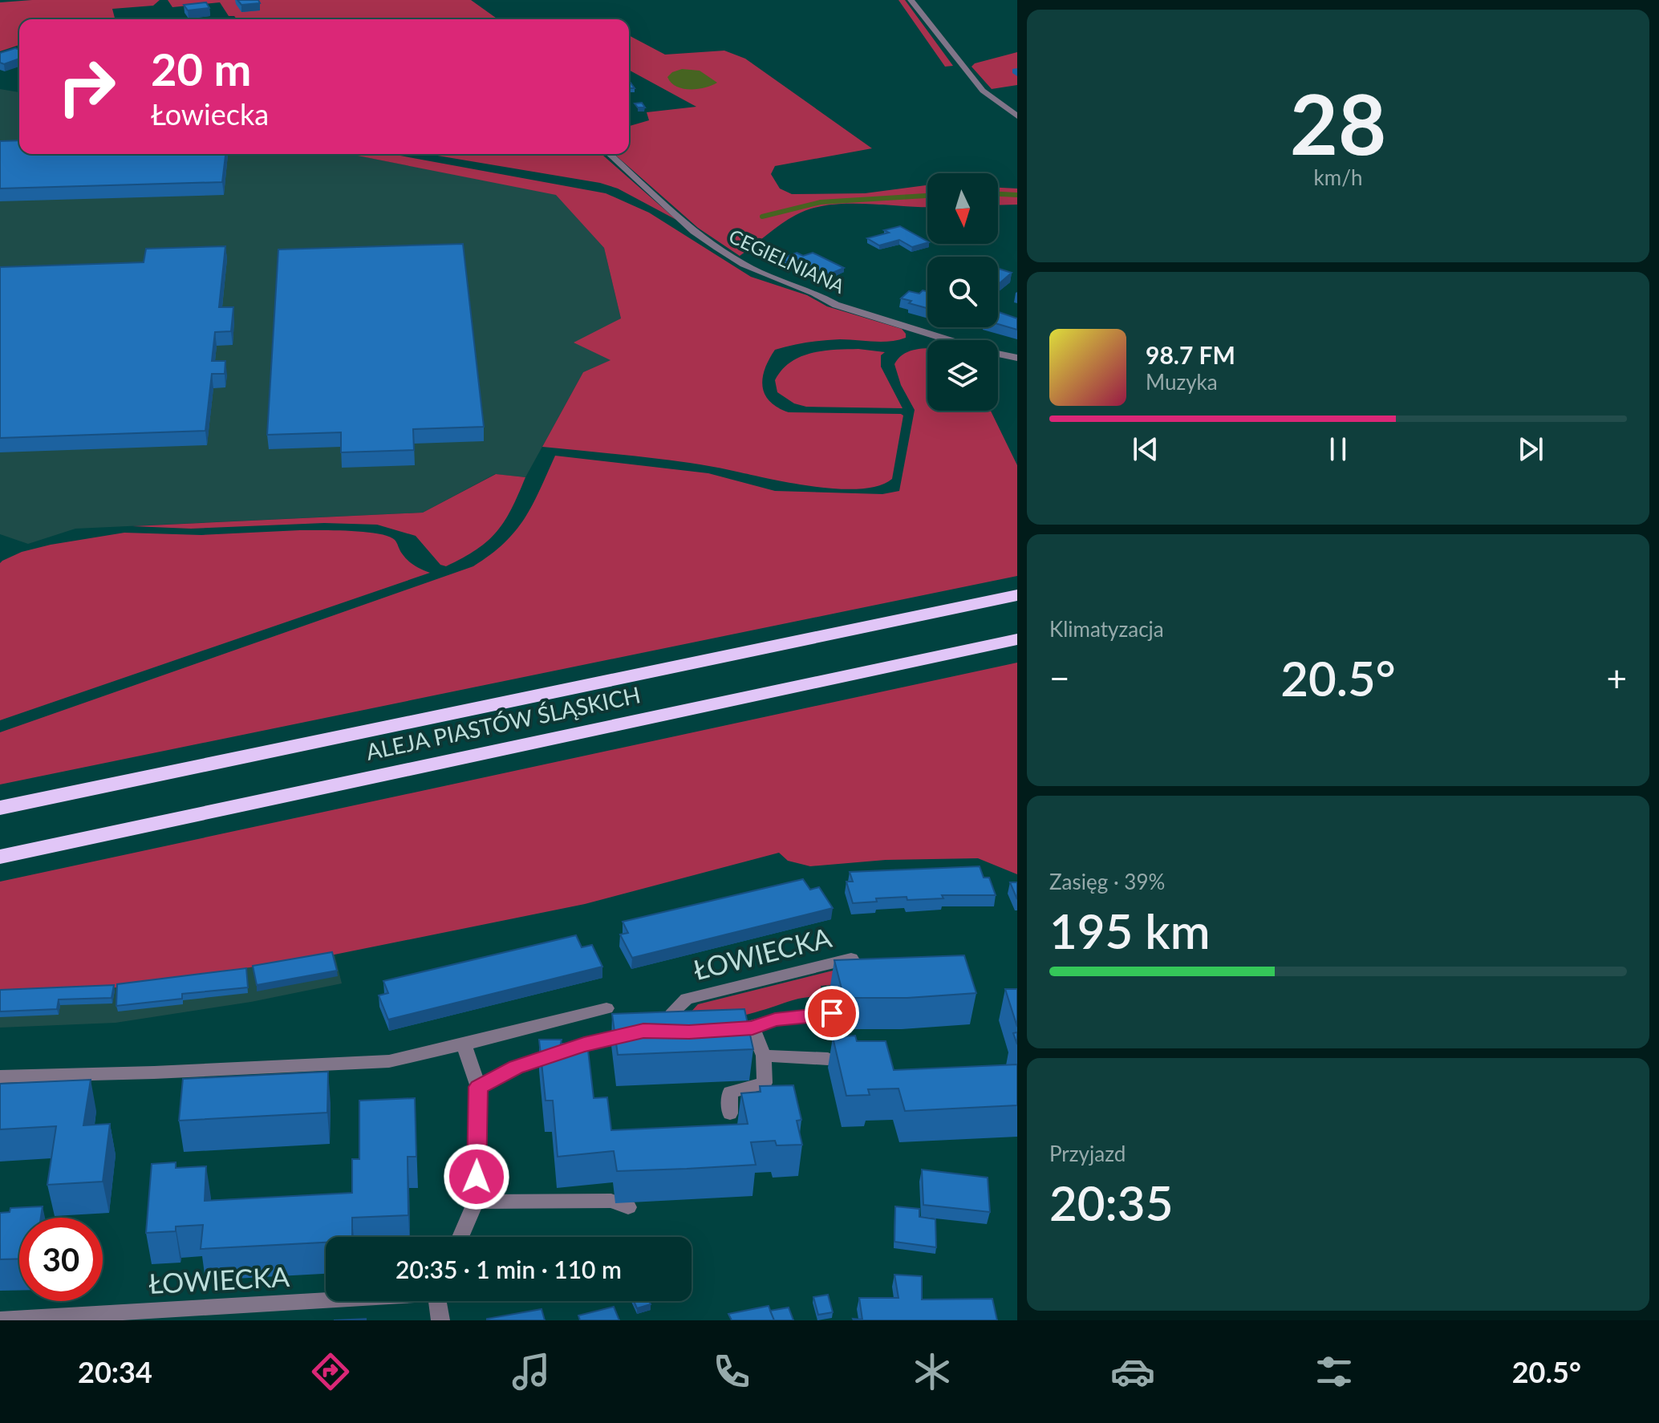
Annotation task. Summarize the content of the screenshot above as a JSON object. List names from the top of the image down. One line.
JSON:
{"streets":{"highway":["ALEJA PIASTÓW ŚLĄSKICH"],"street":["CEGIELNIANA","ŁOWIECKA"]},"north":"bottom","page":{"tile":[["28","km/h"],"Klimatyzacja",["Zasięg · 39%","195 km"],["Przyjazd","20:35"]],"turn":["20 m","Łowiecka"],"song":["98.7 FM","Muzyka"],"heat":["−","20.5°","+"],"limit":"30","trip":"20:35 · 1 min · 110 m","tabs":["20:34","20.5°"]}}
